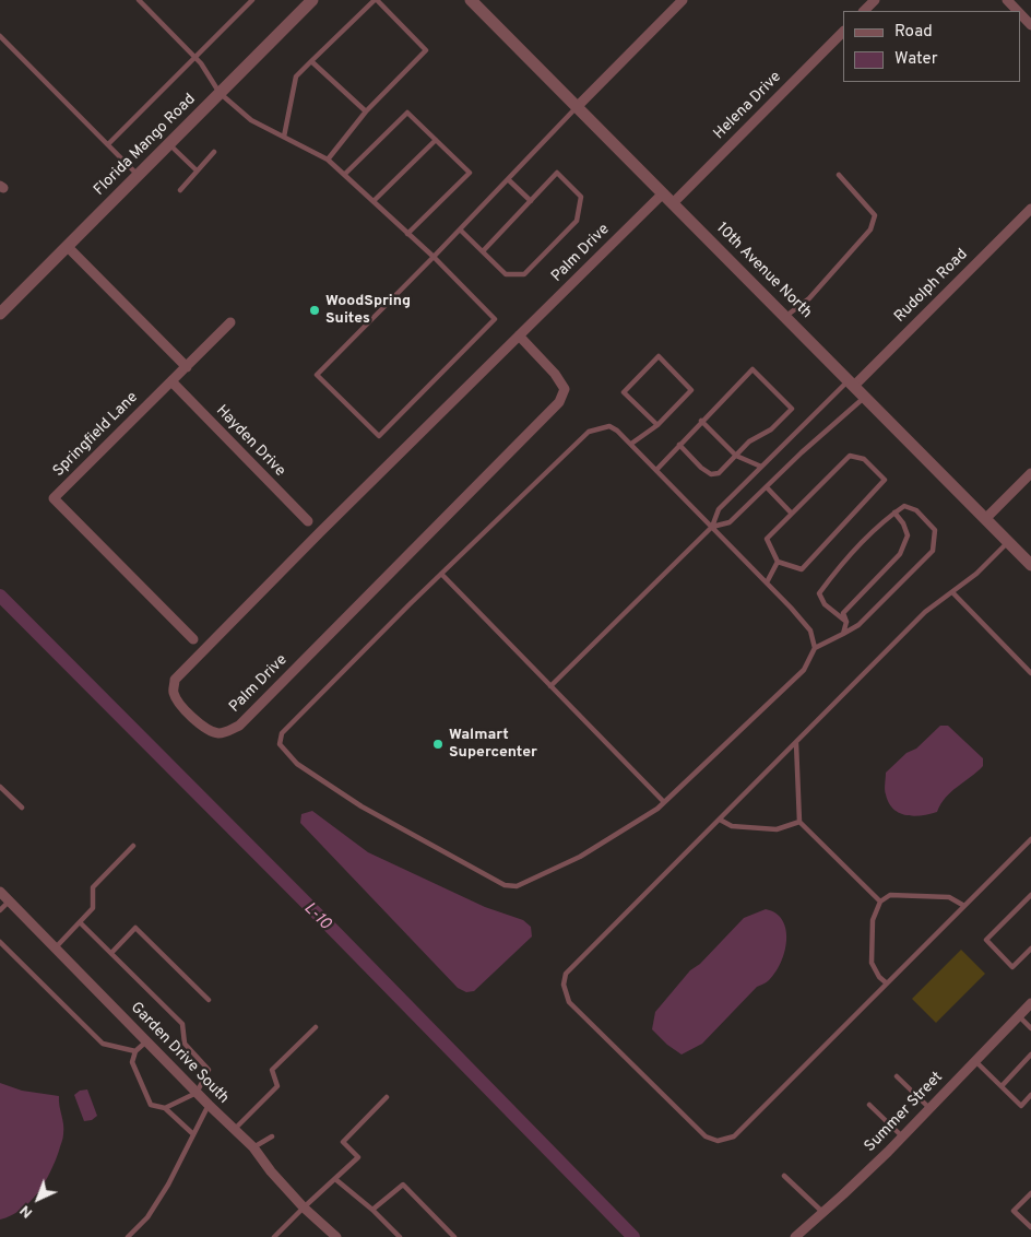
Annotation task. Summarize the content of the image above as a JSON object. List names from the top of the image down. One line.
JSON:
{"streets":{"street":["Helena Drive","Florida Mango Road","Palm Drive","10th Avenue North","Rudolph Road","Springfield Lane","Hayden Drive","Garden Drive South","Summer Street"]},"crossings":[["Helena Drive","10th Avenue North"],["Palm Drive","10th Avenue North"],["10th Avenue North","Rudolph Road"],["Springfield Lane","Hayden Drive"]],"water":["L-10"],"places":["WoodSpring Suites","Walmart Supercenter"],"legend":["Road","Water"],"north":"bottom left"}
